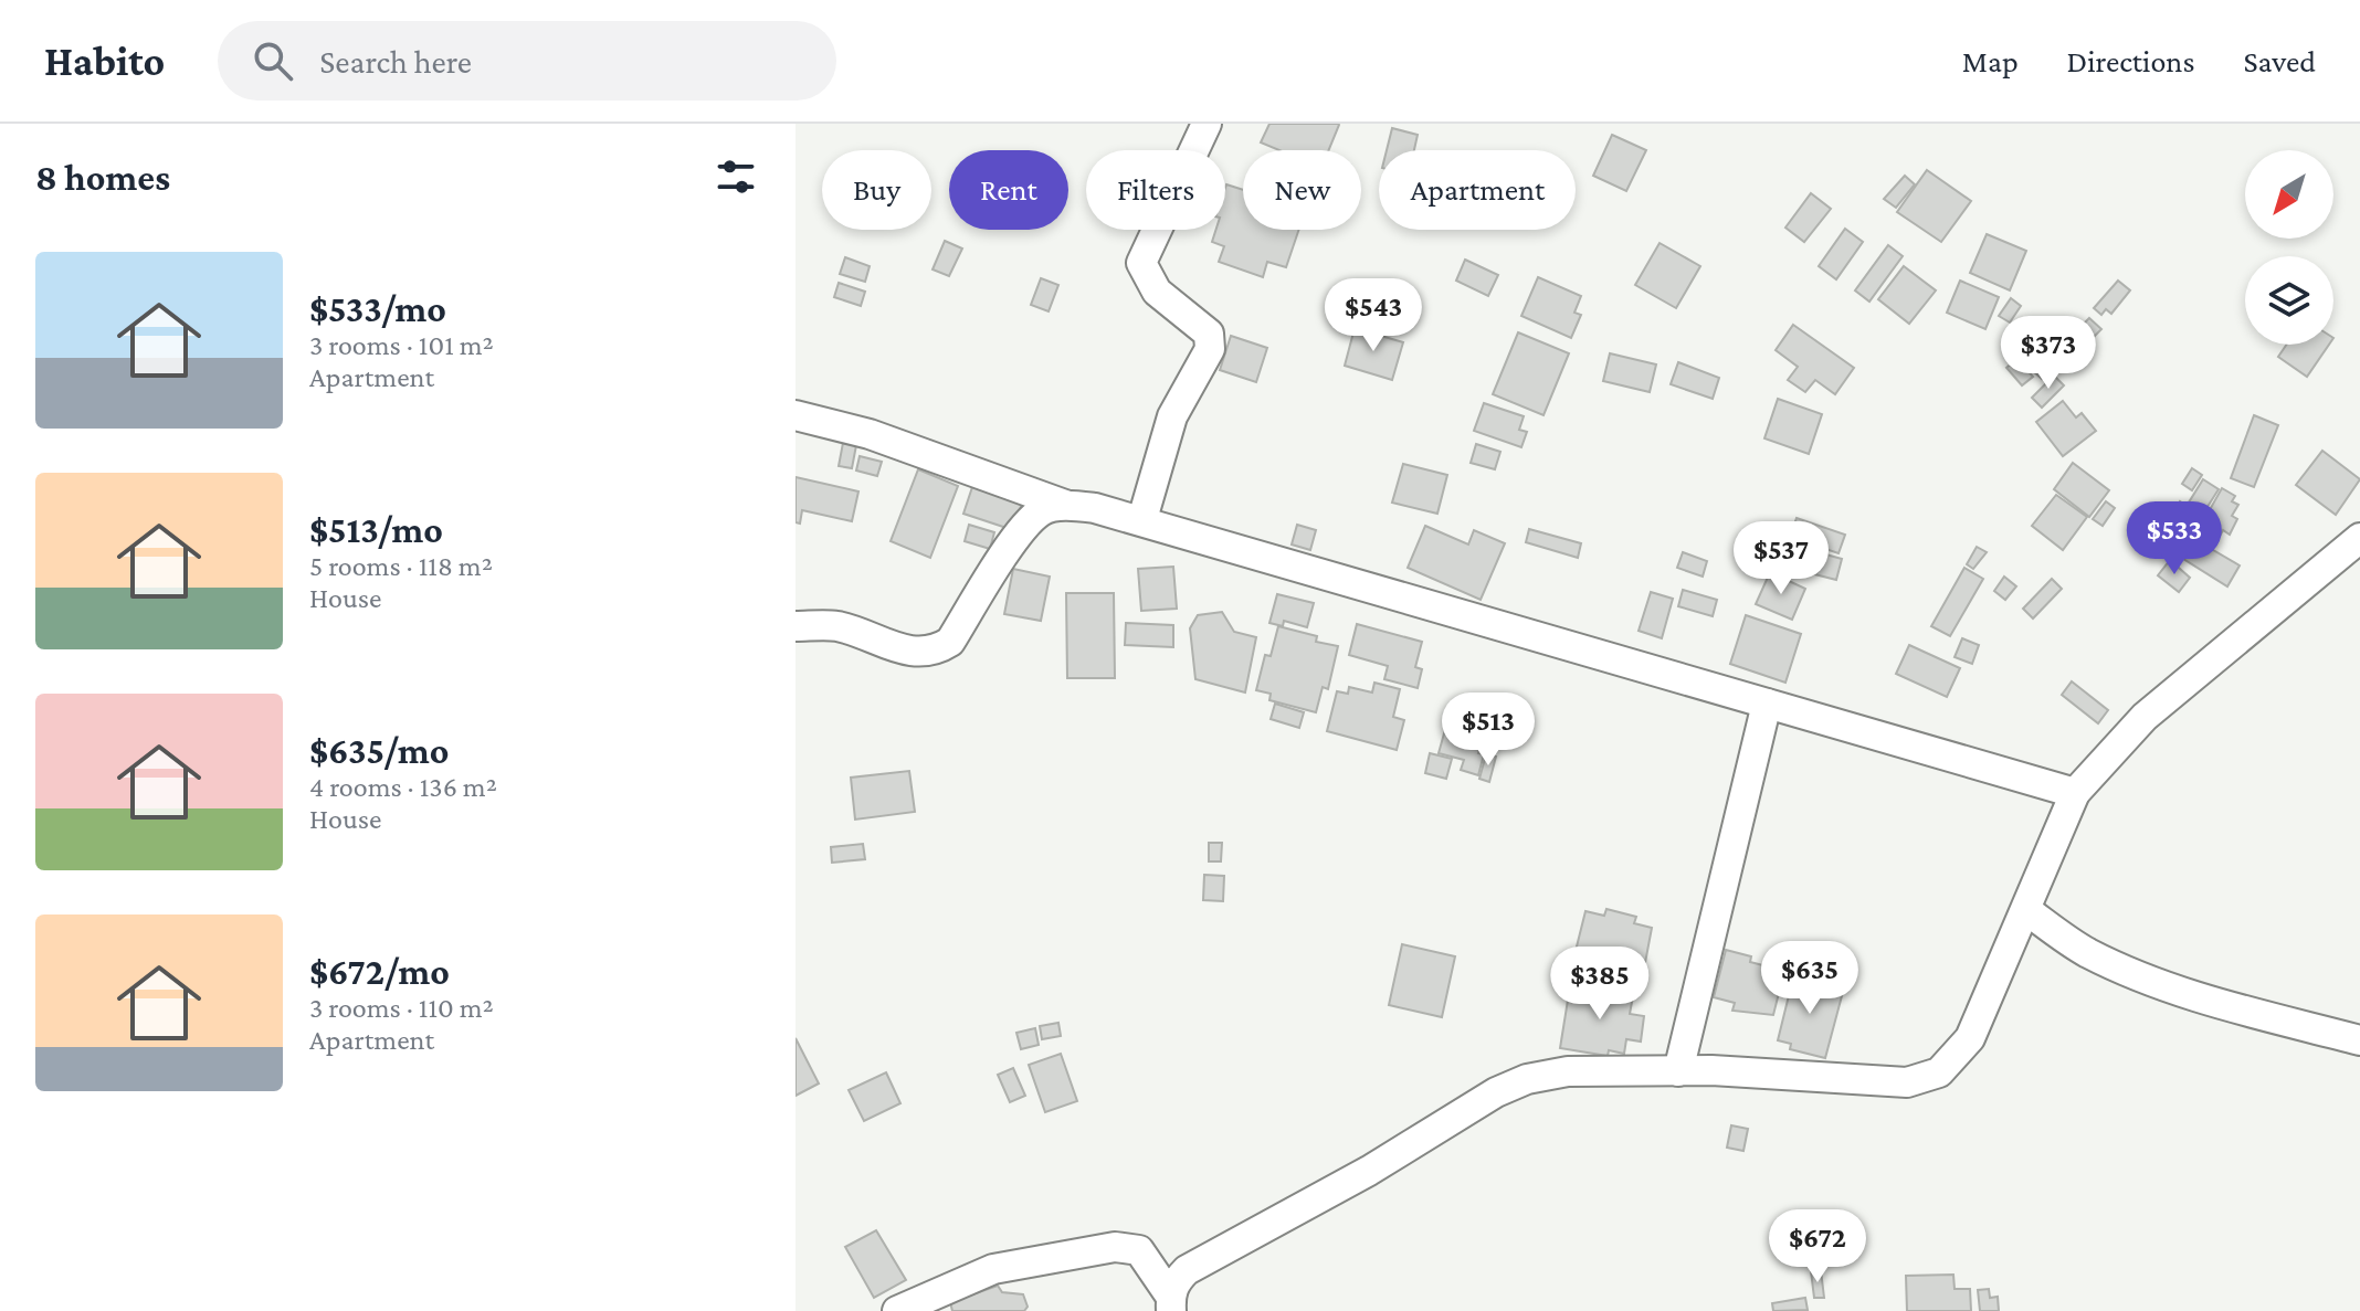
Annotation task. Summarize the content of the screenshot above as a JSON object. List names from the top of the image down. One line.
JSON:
{"north":"bottom left","page":{"header":"Habito","search":"Search here","nav":["Map","Directions","Saved"],"heading":"8 homes","chip":["Buy","Rent","Filters","New","Apartment"],"list":[{"name":"$533/mo","note":"3 rooms · 101 m² · Apartment"},{"name":"$513/mo","note":"5 rooms · 118 m² · House"},{"name":"$635/mo","note":"4 rooms · 136 m² · House"},{"name":"$672/mo","note":"3 rooms · 110 m² · Apartment"}],"price":["$543","$373","$533","$537","$513","$635","$385","$672"]}}
